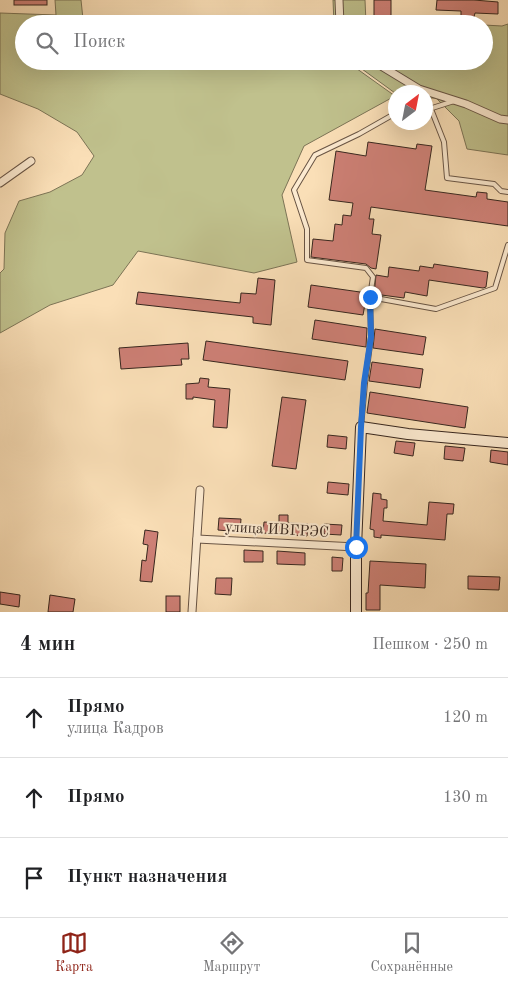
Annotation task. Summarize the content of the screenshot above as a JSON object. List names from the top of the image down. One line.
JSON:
{"streets":{"street":["улица ИВГРЭС"]},"north":"top right","page":{"search":"Поиск","heading":["4 мин","Пешком · 250 m"],"list":[["Прямо","улица Кадров","120 m"],["Прямо","130 m"],"Пункт назначения"],"nav":["Карта","Маршрут","Сохранённые"]}}
